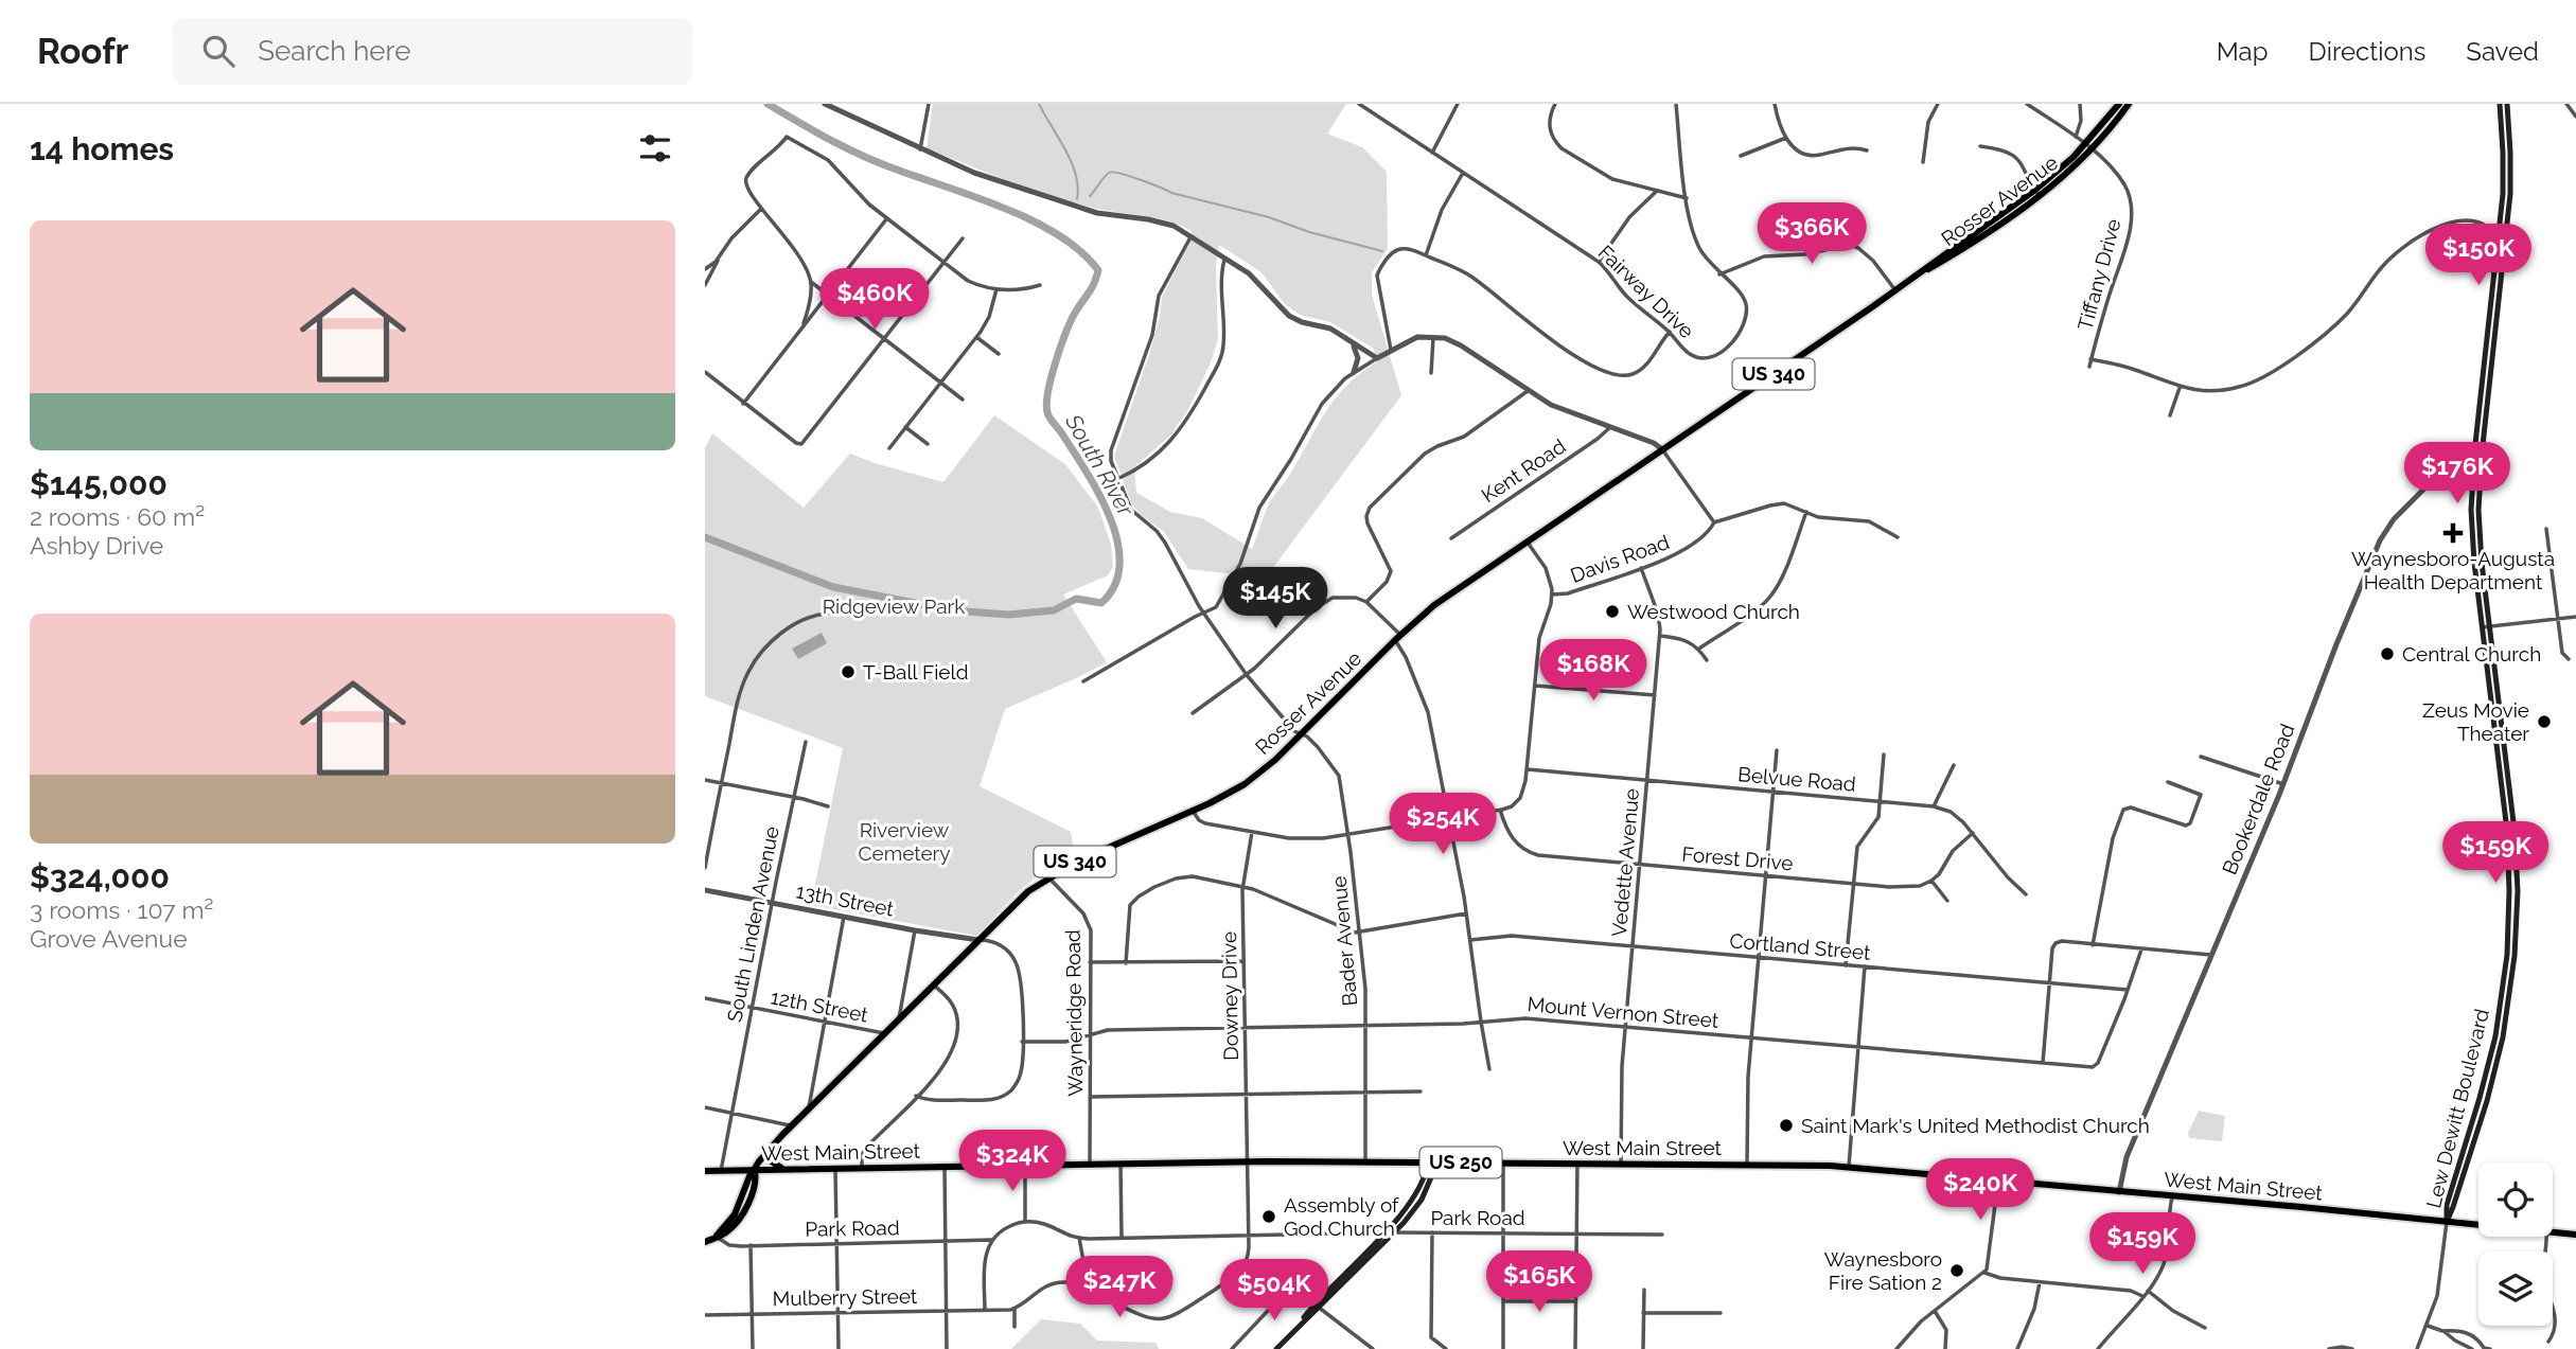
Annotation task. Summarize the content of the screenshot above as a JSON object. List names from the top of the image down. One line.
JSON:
{"streets":{"main road":["Rosser Avenue","US 340","Lew Dewitt Boulevard","West Main Street","US 250"],"street":["Tiffany Drive","Fairway Drive","Kent Road","Davis Road","Belvue Road","Bookerdale Road","Forest Drive","Vedette Avenue","13th Street","South Linden Avenue","Bader Avenue","Cortland Street","Downey Drive","12th Street","Mount Vernon Street","Wayneridge Road","Park Road","Mulberry Street"]},"crossings":[["Rosser Avenue","Tiffany Drive"],["Rosser Avenue","13th Street"],["Rosser Avenue","Bader Avenue"],["Rosser Avenue","12th Street"],["Rosser Avenue","Wayneridge Road"],["Rosser Avenue","West Main Street"],["Rosser Avenue","Park Road"],["Davis Road","Vedette Avenue"],["Belvue Road","Vedette Avenue"],["Bookerdale Road","Lew Dewitt Boulevard"],["Bookerdale Road","West Main Street"],["Forest Drive","Vedette Avenue"],["Vedette Avenue","Cortland Street"],["Vedette Avenue","Mount Vernon Street"],["Vedette Avenue","West Main Street"],["13th Street","South Linden Avenue"],["South Linden Avenue","12th Street"],["South Linden Avenue","West Main Street"],["Bader Avenue","Mount Vernon Street"],["Bader Avenue","West Main Street"],["Cortland Street","Mount Vernon Street"],["Downey Drive","Mount Vernon Street"],["Downey Drive","West Main Street"],["Downey Drive","Park Road"],["Mount Vernon Street","Wayneridge Road"],["Wayneridge Road","West Main Street"],["Lew Dewitt Boulevard","West Main Street"]],"water":["South River"],"parks":["Ridgeview Park","Riverview Cemetery"],"places":{"health":["Waynesboro-Augusta Health Department"],"other":["Westwood Church","Central Church","T-Ball Field","Zeus Movie Theater","Saint Mark's United Methodist Church","Assembly of God Church","Waynesboro Fire Sation 2"]},"page":{"header":"Roofr","search":"Search here","nav":["Map","Directions","Saved"],"heading":"14 homes","list":[{"name":"$145,000","note":"2 rooms · 60 m² · Ashby Drive"},{"name":"$324,000","note":"3 rooms · 107 m² · Grove Avenue"}],"price":["$366K","$150K","$460K","$176K","$145K","$168K","$254K","$159K","$324K","$240K","$159K","$165K","$247K","$504K"]}}
